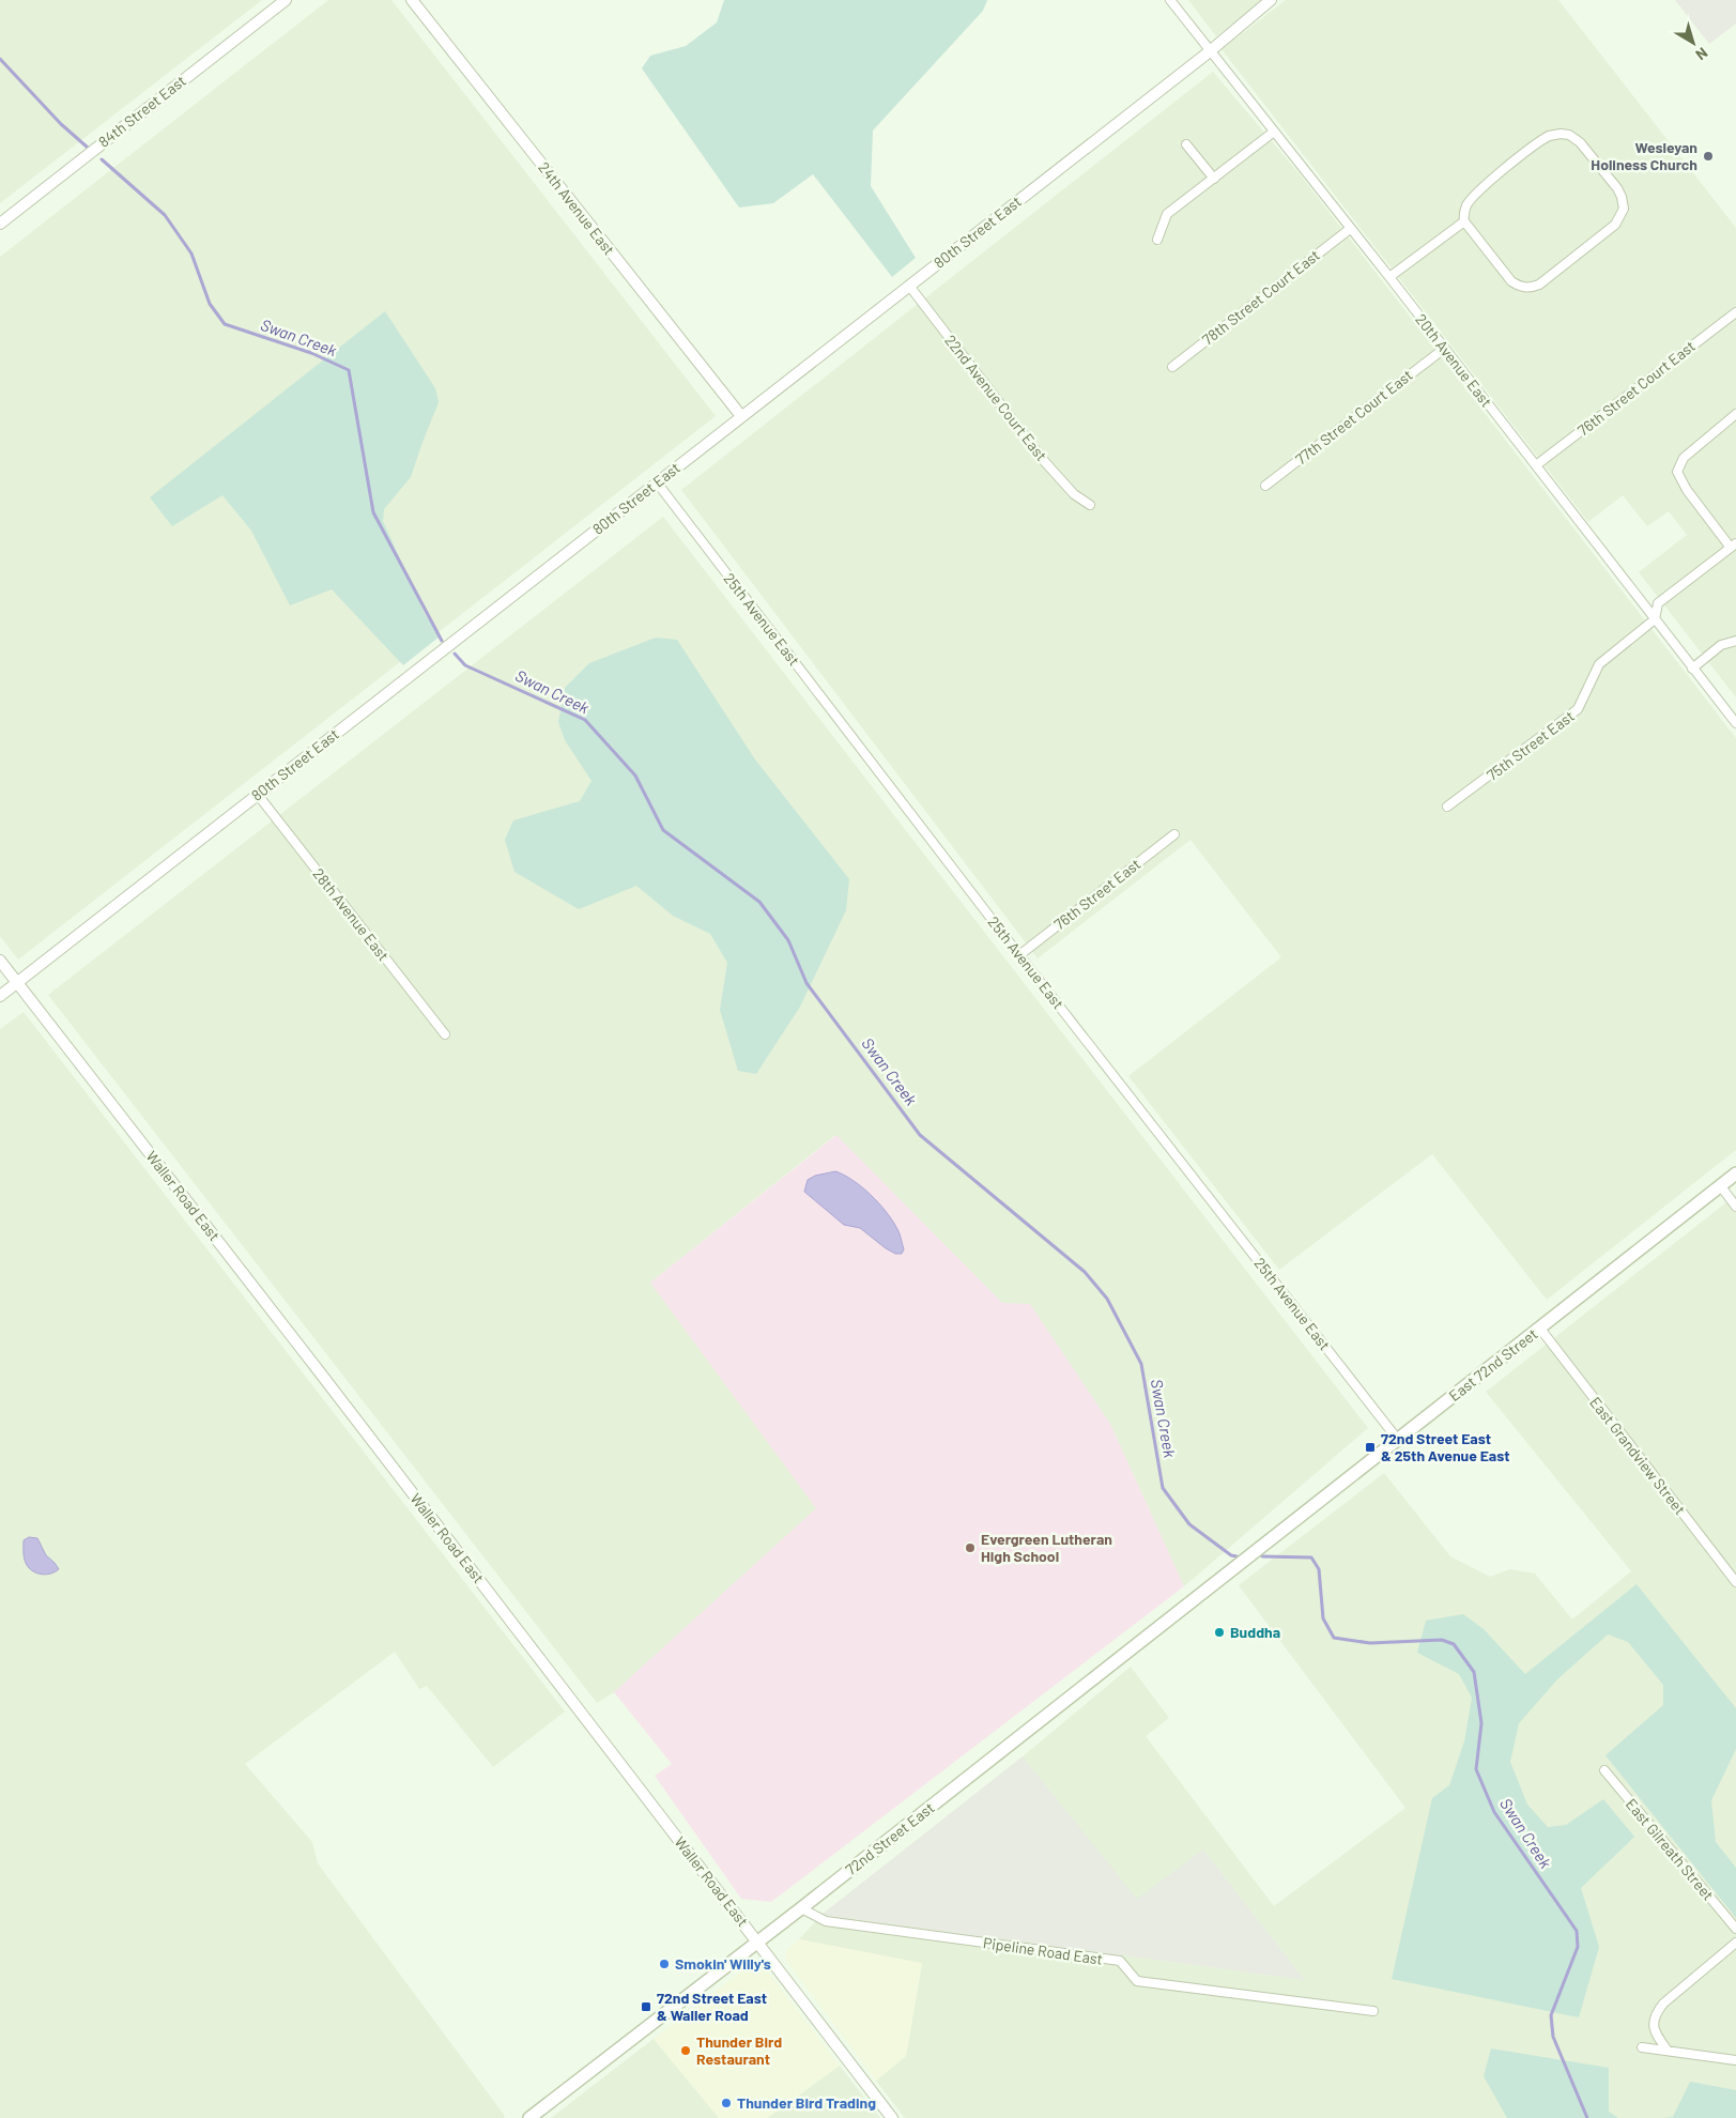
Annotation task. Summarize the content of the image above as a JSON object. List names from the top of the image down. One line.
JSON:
{"streets":{"main road":["East 72nd Street","72nd Street East"],"street":["84th Street East","24th Avenue East","80th Street East","78th Street Court East","20th Avenue East","76th Street Court East","22nd Avenue Court East","77th Street Court East","25th Avenue East","75th Street East","76th Street East","28th Avenue East","Waller Road East","East Grandview Street","East Gilreath Street","Pipeline Road East"]},"crossings":[["24th Avenue East","80th Street East"],["80th Street East","20th Avenue East"],["80th Street East","22nd Avenue Court East"],["80th Street East","25th Avenue East"],["80th Street East","28th Avenue East"],["80th Street East","Waller Road East"],["78th Street Court East","20th Avenue East"],["20th Avenue East","76th Street Court East"],["20th Avenue East","77th Street Court East"],["20th Avenue East","75th Street East"],["25th Avenue East","76th Street East"],["25th Avenue East","East 72nd Street"],["Waller Road East","72nd Street East"],["East 72nd Street","East Grandview Street"],["East 72nd Street","72nd Street East"],["72nd Street East","Pipeline Road East"]],"water":["Swan Creek"],"places":{"other":["Wesleyan Holiness Church","Evergreen Lutheran High School","Buddha","Smokin' Willy's","Thunder Bird Restaurant","Thunder Bird Trading"],"transit":["72nd Street East & 25th Avenue East","72nd Street East & Waller Road"]},"north":"bottom right"}
